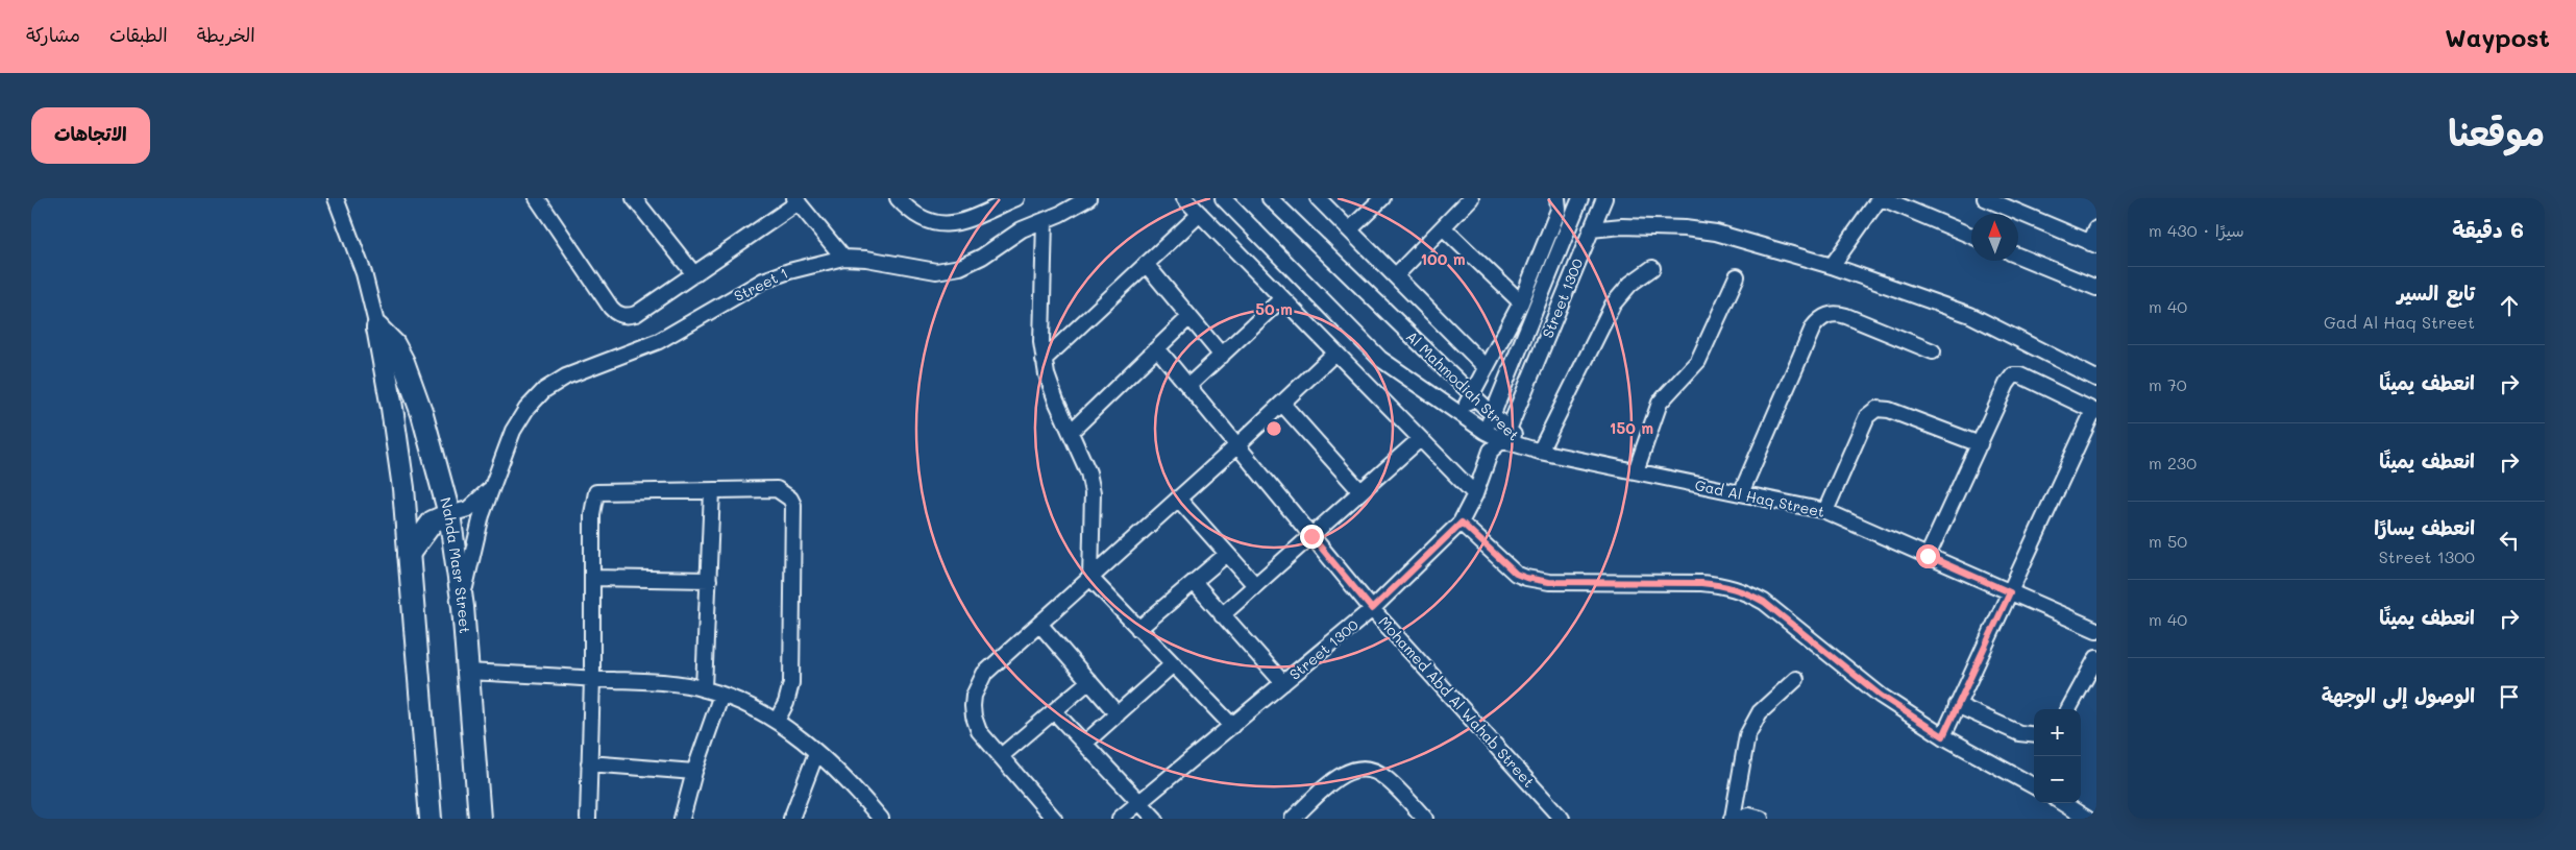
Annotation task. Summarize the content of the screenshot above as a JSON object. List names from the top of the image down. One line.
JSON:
{"streets":{"street":["Street 1","Street 1300","Al Mahmodiah Street","Gad Al Haq Street","Nahda Masr Street","Mohamed Abd Al Wahab Street"]},"crossings":[["Street 1","Nahda Masr Street"],["Street 1300","Al Mahmodiah Street"],["Street 1300","Mohamed Abd Al Wahab Street"],["Al Mahmodiah Street","Gad Al Haq Street"]],"north":"top","page":{"header":"Waypost","nav":["الخريطة","الطبقات","مشاركة"],"title":"موقعنا","buttons":"الاتجاهات","heading":["6 دقيقة","سيرًا · 430 m"],"list":[["تابع السير","Gad Al Haq Street","40 m"],["انعطف يمينًا","70 m"],["انعطف يمينًا","230 m"],["انعطف يسارًا","Street 1300","50 m"],["انعطف يمينًا","40 m"],"الوصول إلى الوجهة"],"map_buttons":["+","−"]},"rings":["100 m","50 m","150 m"]}
